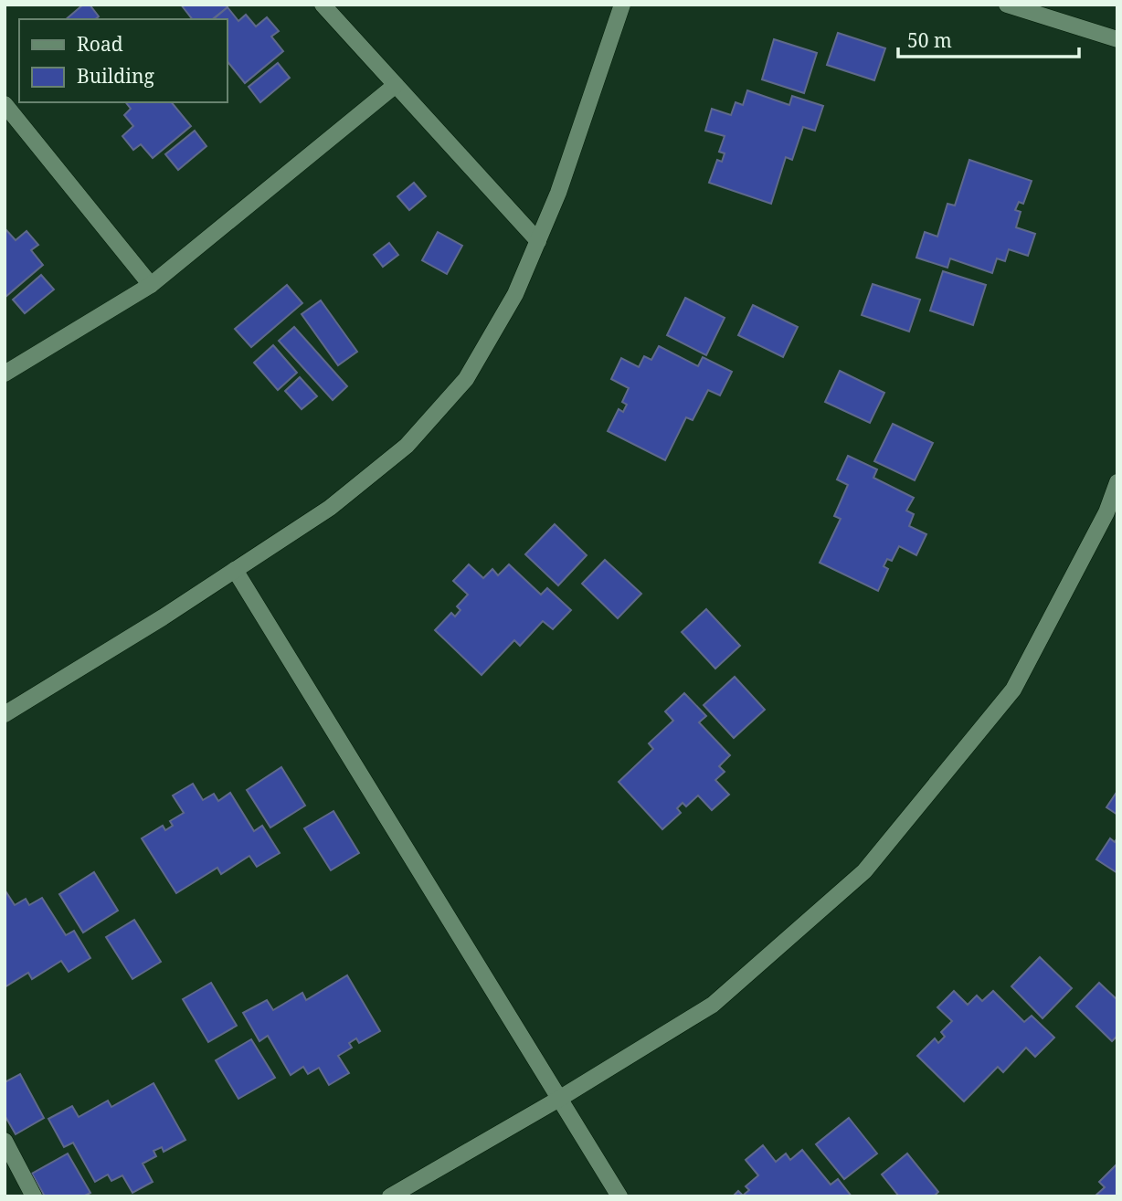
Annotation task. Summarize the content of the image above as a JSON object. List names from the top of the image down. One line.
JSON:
{"legend":["Road","Building"],"scale_bar":"50 m"}
